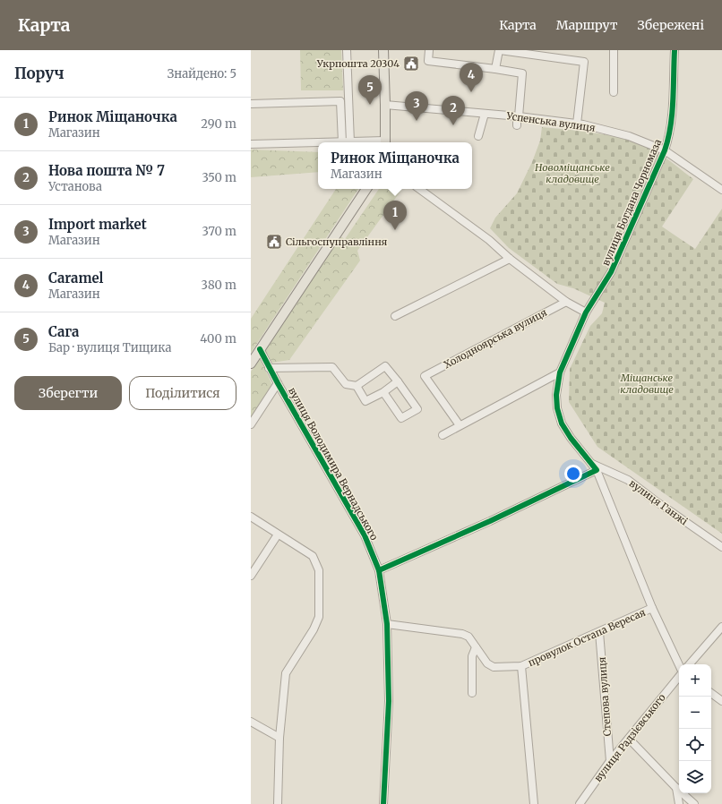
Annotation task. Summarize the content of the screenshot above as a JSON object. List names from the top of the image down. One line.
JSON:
{"streets":{"street":["Успенська вулиця","вулиця Богдана Чорномаза","Холодноярська вулиця","вулиця Володимира Вернадського","вулиця Ганжі","провулок Остапа Вересая","Степова вулиця","вулиця Радзієвського"]},"crossings":[["Успенська вулиця","вулиця Богдана Чорномаза"],["вулиця Богдана Чорномаза","вулиця Ганжі"],["вулиця Володимира Вернадського","провулок Остапа Вересая"],["провулок Остапа Вересая","Степова вулиця"],["Степова вулиця","вулиця Радзієвського"]],"parks":["Новоміщанське кладовище","Міщанське кладовище"],"places":{"public building":["Укрпошта 20304","Сільгоспуправління"]},"page":{"header":"Карта","nav":["Карта","Маршрут","Збережені"],"heading":["Поруч","Знайдено: 5"],"pins":["4","5","3","2","1"],"list":[{"mark":"1","name":"Ринок Міщаночка","note":"Магазин","value":"290 m"},{"mark":"2","name":"Нова пошта № 7","note":"Установа","value":"350 m"},{"mark":"3","name":"Import market","note":"Магазин","value":"370 m"},{"mark":"4","name":"Caramel","note":"Магазин","value":"380 m"},{"mark":"5","name":"Сага","note":"Бар · вулиця Тищика","value":"400 m"}],"popup":["Ринок Міщаночка","Магазин"],"buttons":["Зберегти","Поділитися"],"map_buttons":["+","−"]}}
